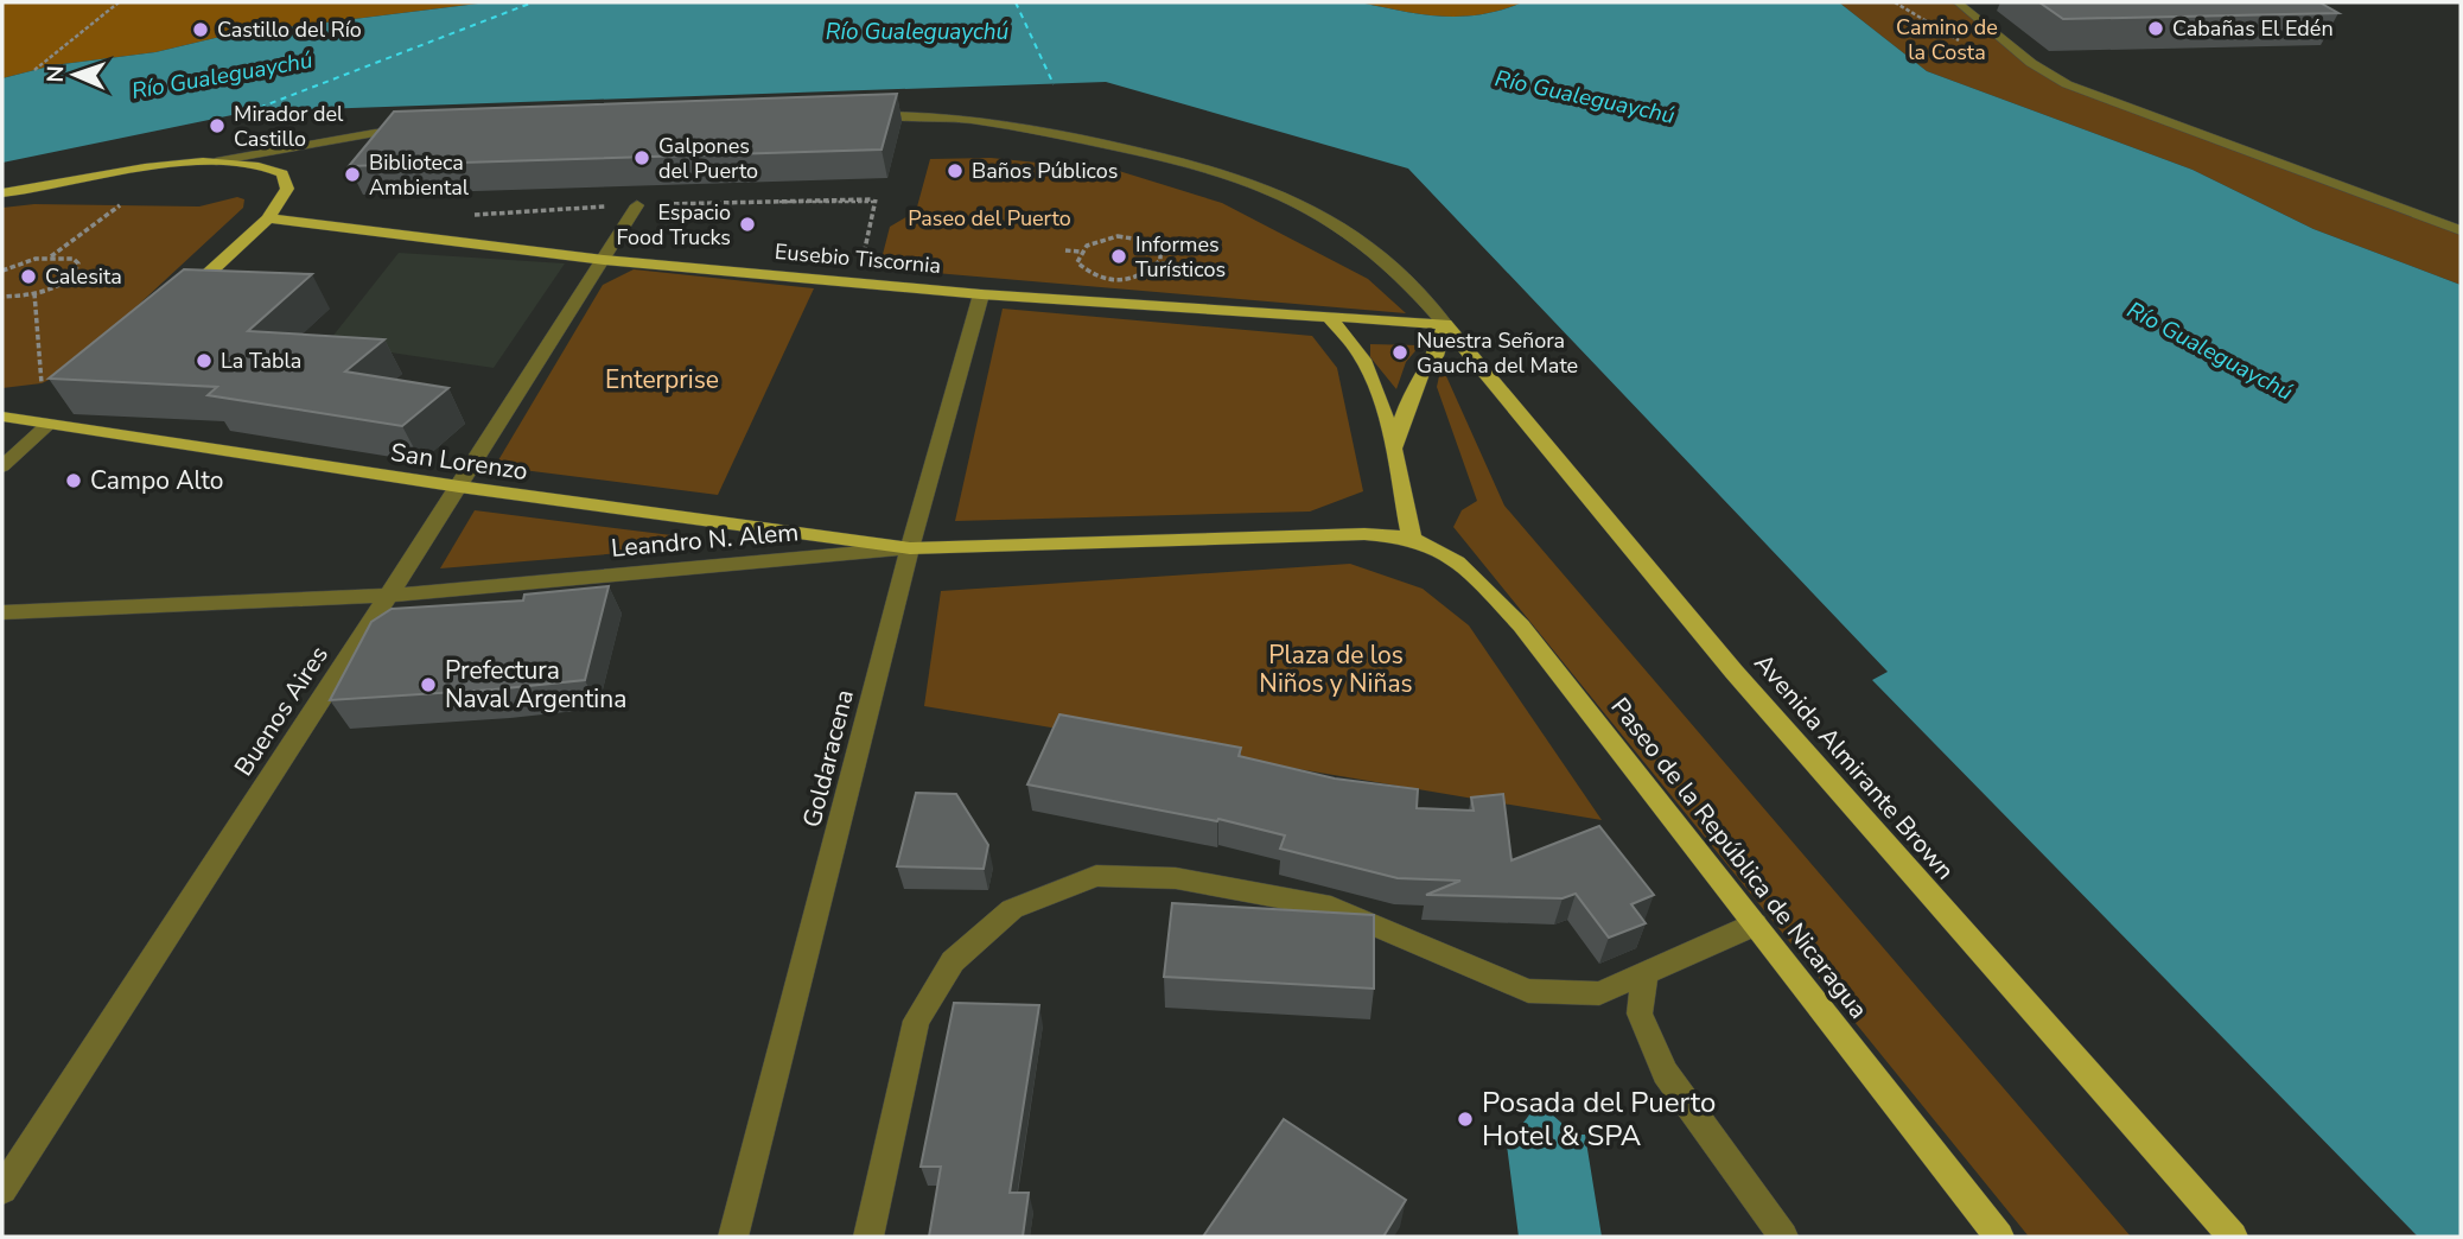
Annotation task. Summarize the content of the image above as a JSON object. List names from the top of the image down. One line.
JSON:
{"streets":{"main road":["Eusebio Tiscornia","San Lorenzo","Leandro N. Alem","Avenida Almirante Brown","Paseo de la República de Nicaragua"],"street":["Buenos Aires","Goldaracena"]},"crossings":[["Eusebio Tiscornia","Buenos Aires"],["Eusebio Tiscornia","Goldaracena"],["Eusebio Tiscornia","Avenida Almirante Brown"],["San Lorenzo","Leandro N. Alem"],["San Lorenzo","Buenos Aires"],["San Lorenzo","Goldaracena"],["Leandro N. Alem","Buenos Aires"],["Leandro N. Alem","Goldaracena"],["Leandro N. Alem","Paseo de la República de Nicaragua"]],"water":["Río Gualeguaychú"],"parks":["Camino de la Costa","Paseo del Puerto","Enterprise","Plaza de los Niños y Niñas"],"places":["Cabañas El Edén","Castillo del Río","Mirador del Castillo","Galpones del Puerto","Baños Públicos","Biblioteca Ambiental","Espacio Food Trucks","Informes Turísticos","Calesita","Nuestra Señora Gaucha del Mate","La Tabla","Campo Alto","Prefectura Naval Argentina","Posada del Puerto Hotel & SPA"],"north":"left"}
